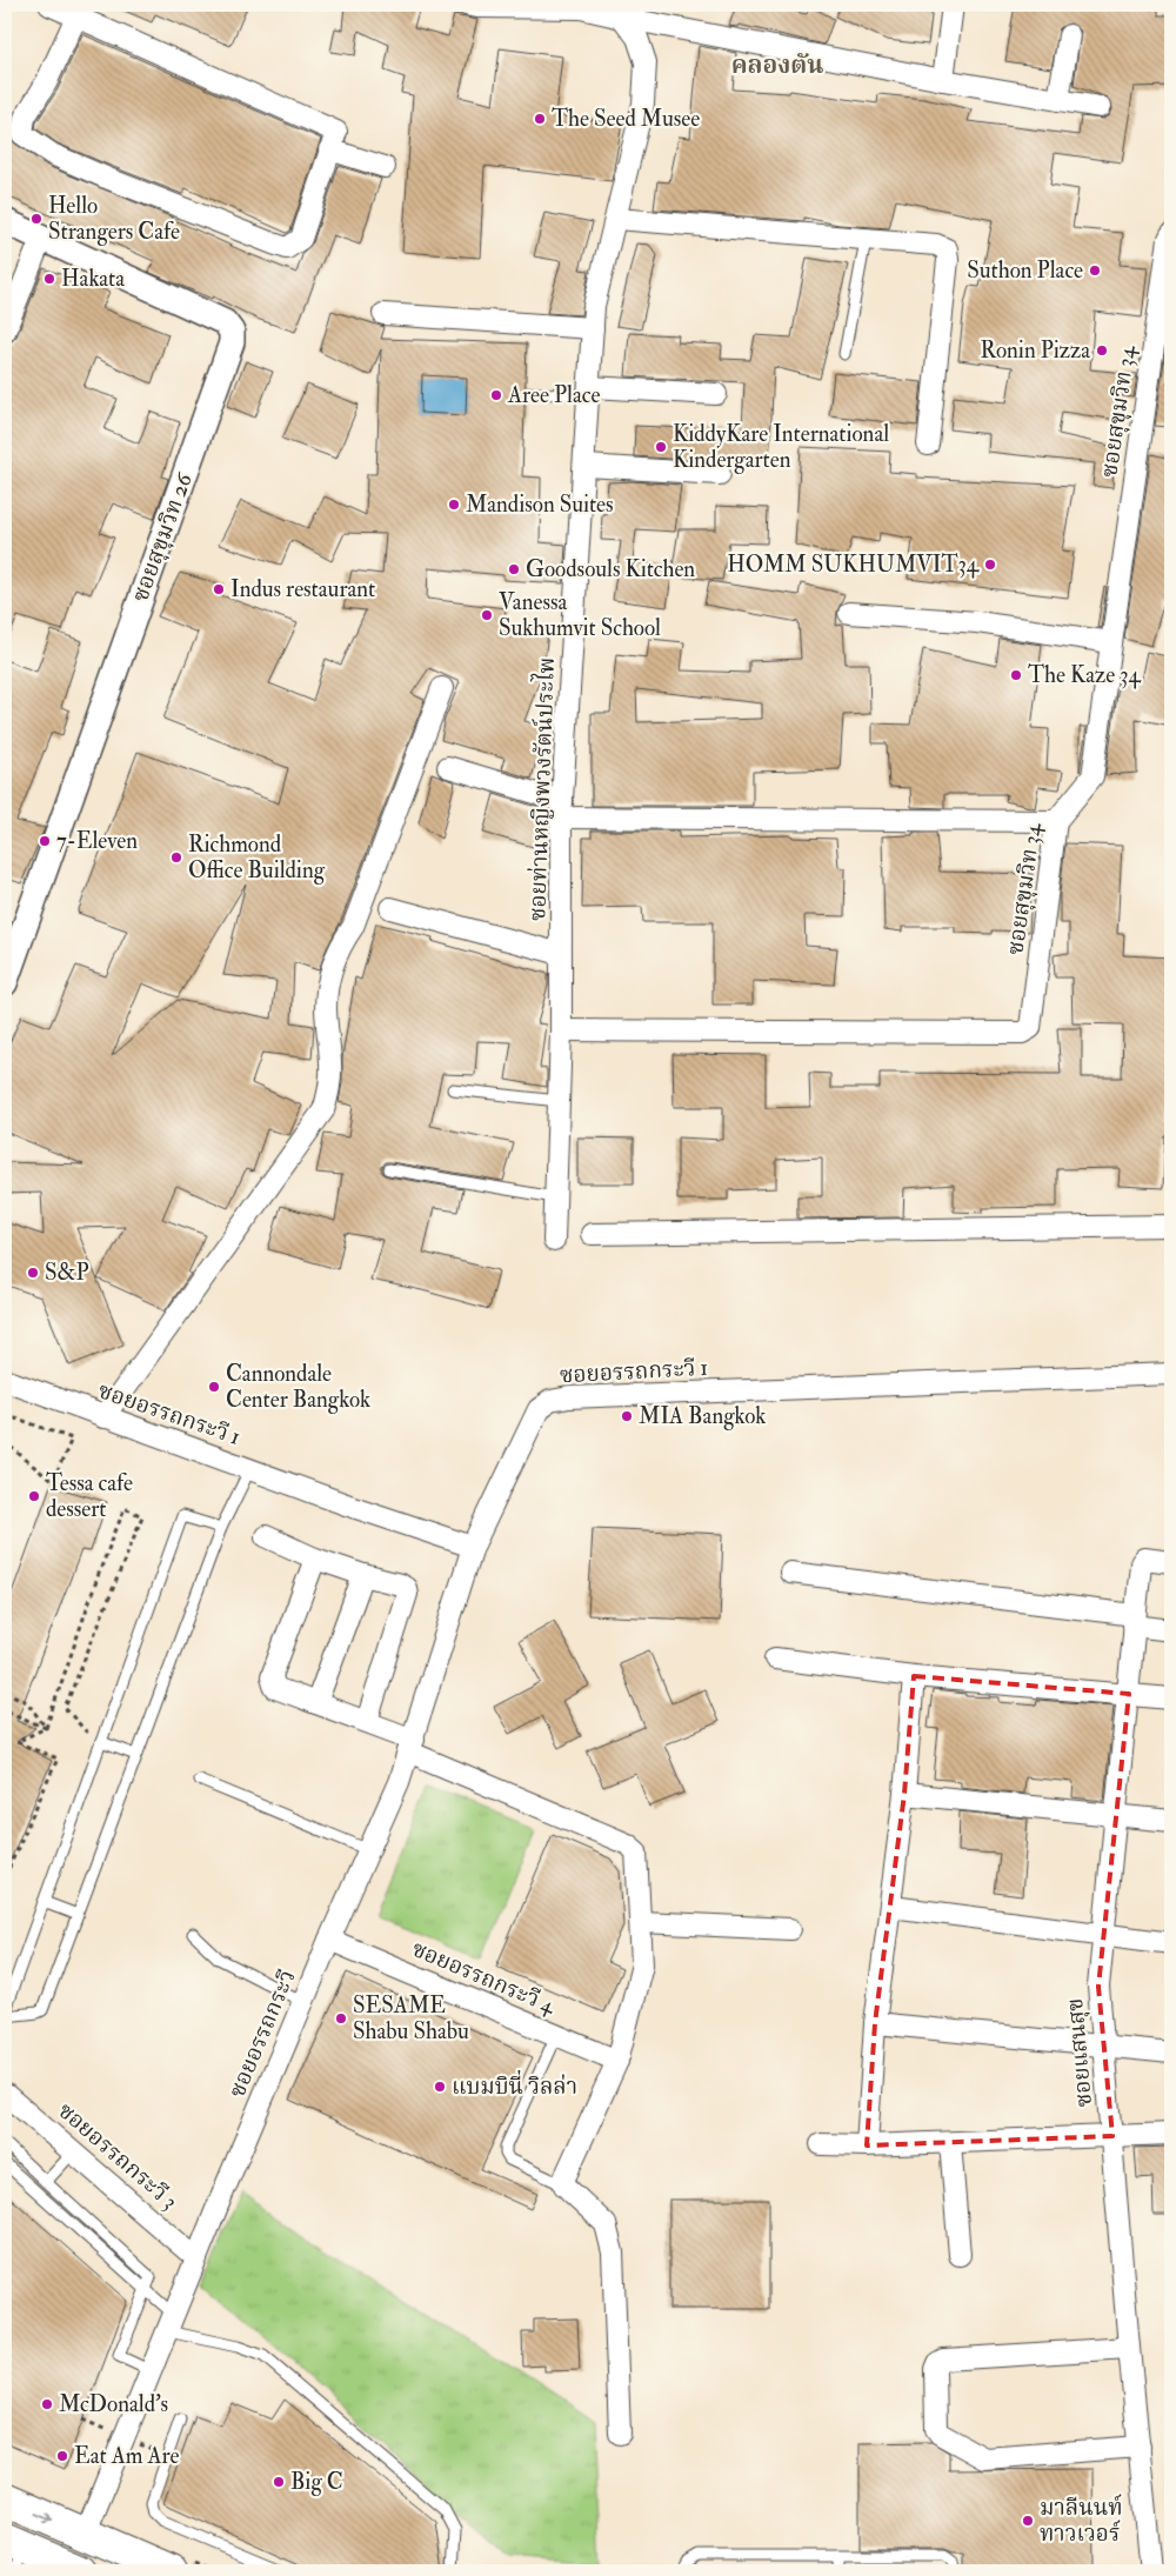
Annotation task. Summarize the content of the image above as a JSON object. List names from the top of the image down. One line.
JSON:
{"streets":{"street":["ซอยสุขุมวิท 34","ซอยสุขุมวิท 26","ซอยท่านหญิงพวงรัตน์ประไพ","ซอยอรรถกระวี 1","ซอยอรรถกระวี 4","ซอยอรรถกระวี","ซอยแสนสุข","ซอยอรรถกระวี 3"]},"crossings":[["ซอยสุขุมวิท 34","ซอยท่านหญิงพวงรัตน์ประไพ"],["ซอยอรรถกระวี 1","ซอยอรรถกระวี"],["ซอยอรรถกระวี 4","ซอยอรรถกระวี"],["ซอยอรรถกระวี","ซอยอรรถกระวี 3"]],"districts":["คลองตัน"],"places":["The Seed Musee","Hello Strangers Cafe","Suthon Place","Hakata","Ronin Pizza","Aree Place","KiddyKare International Kindergarten","Mandison Suites","HOMM SUKHUMVIT34","Goodsouls Kitchen","Indus restaurant","Vanessa Sukhumvit School","The Kaze 34","7-Eleven","Richmond Office Building","S&P","Cannondale Center Bangkok","MIA Bangkok","Tessa cafe dessert","SESAME Shabu Shabu","แบมบินี่ วิลล่า","McDonald's","Eat Am Are","Big C","มาลีนนท์ ทาวเวอร์"]}
